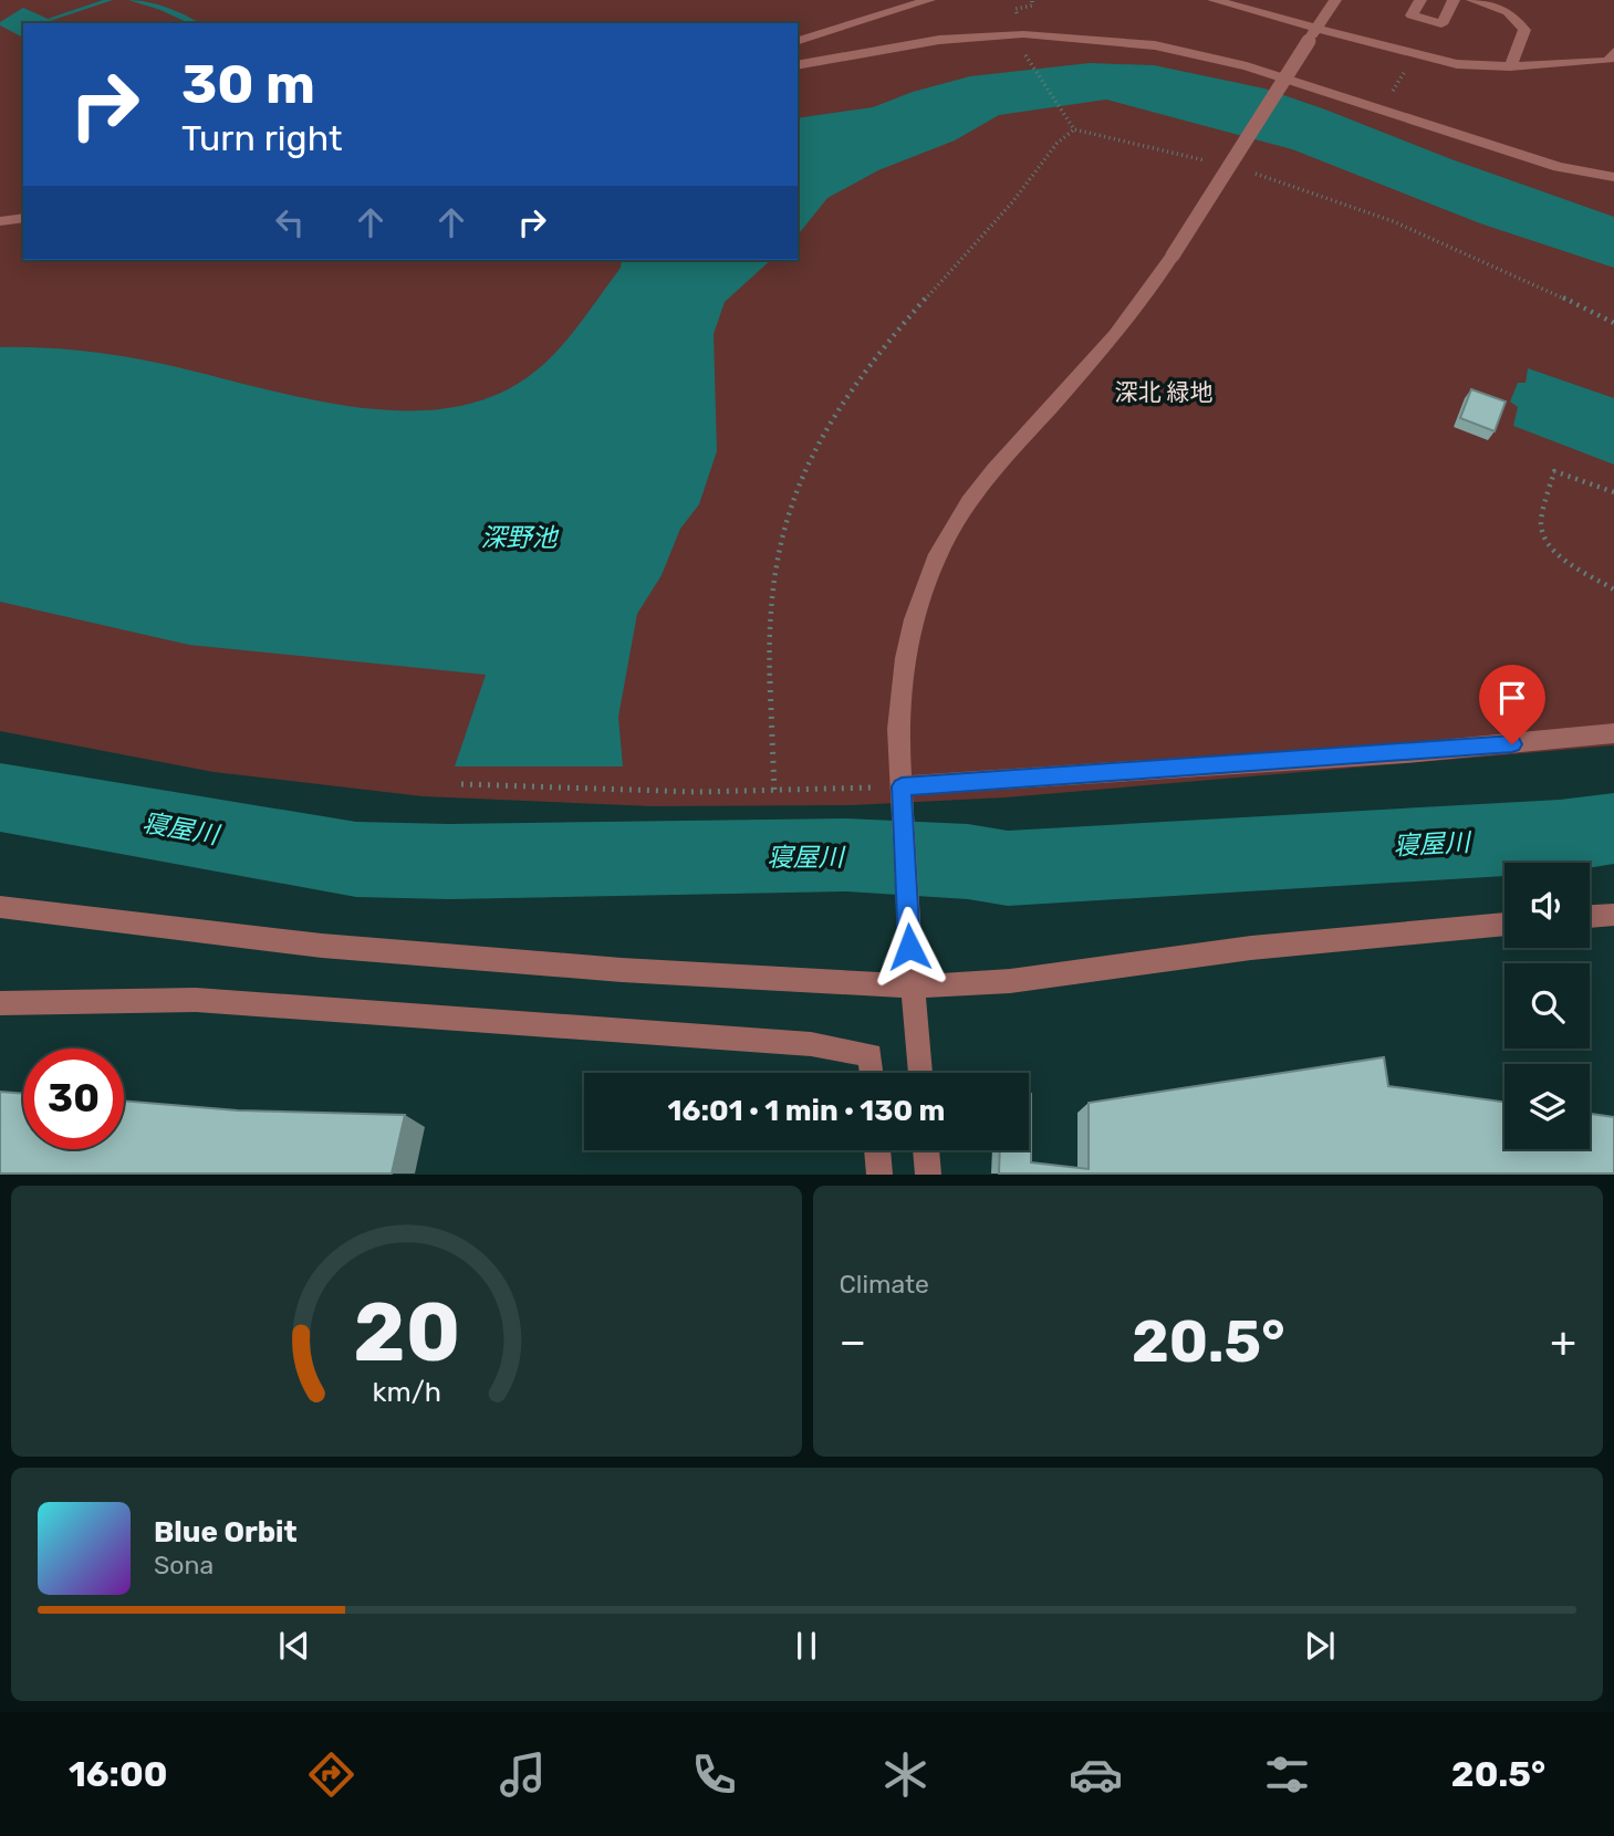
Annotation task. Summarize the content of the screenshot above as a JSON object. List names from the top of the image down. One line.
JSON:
{"water":["深野池","寝屋川"],"parks":["深北 緑地"],"page":{"turn":["30 m","Turn right"],"limit":"30","trip":"16:01 · 1 min · 130 m","tile":"Climate","heat":["−","20.5°","+"],"song":["Blue Orbit","Sona"],"tabs":["16:00","20.5°"],"gauge":["20","km/h"]}}
